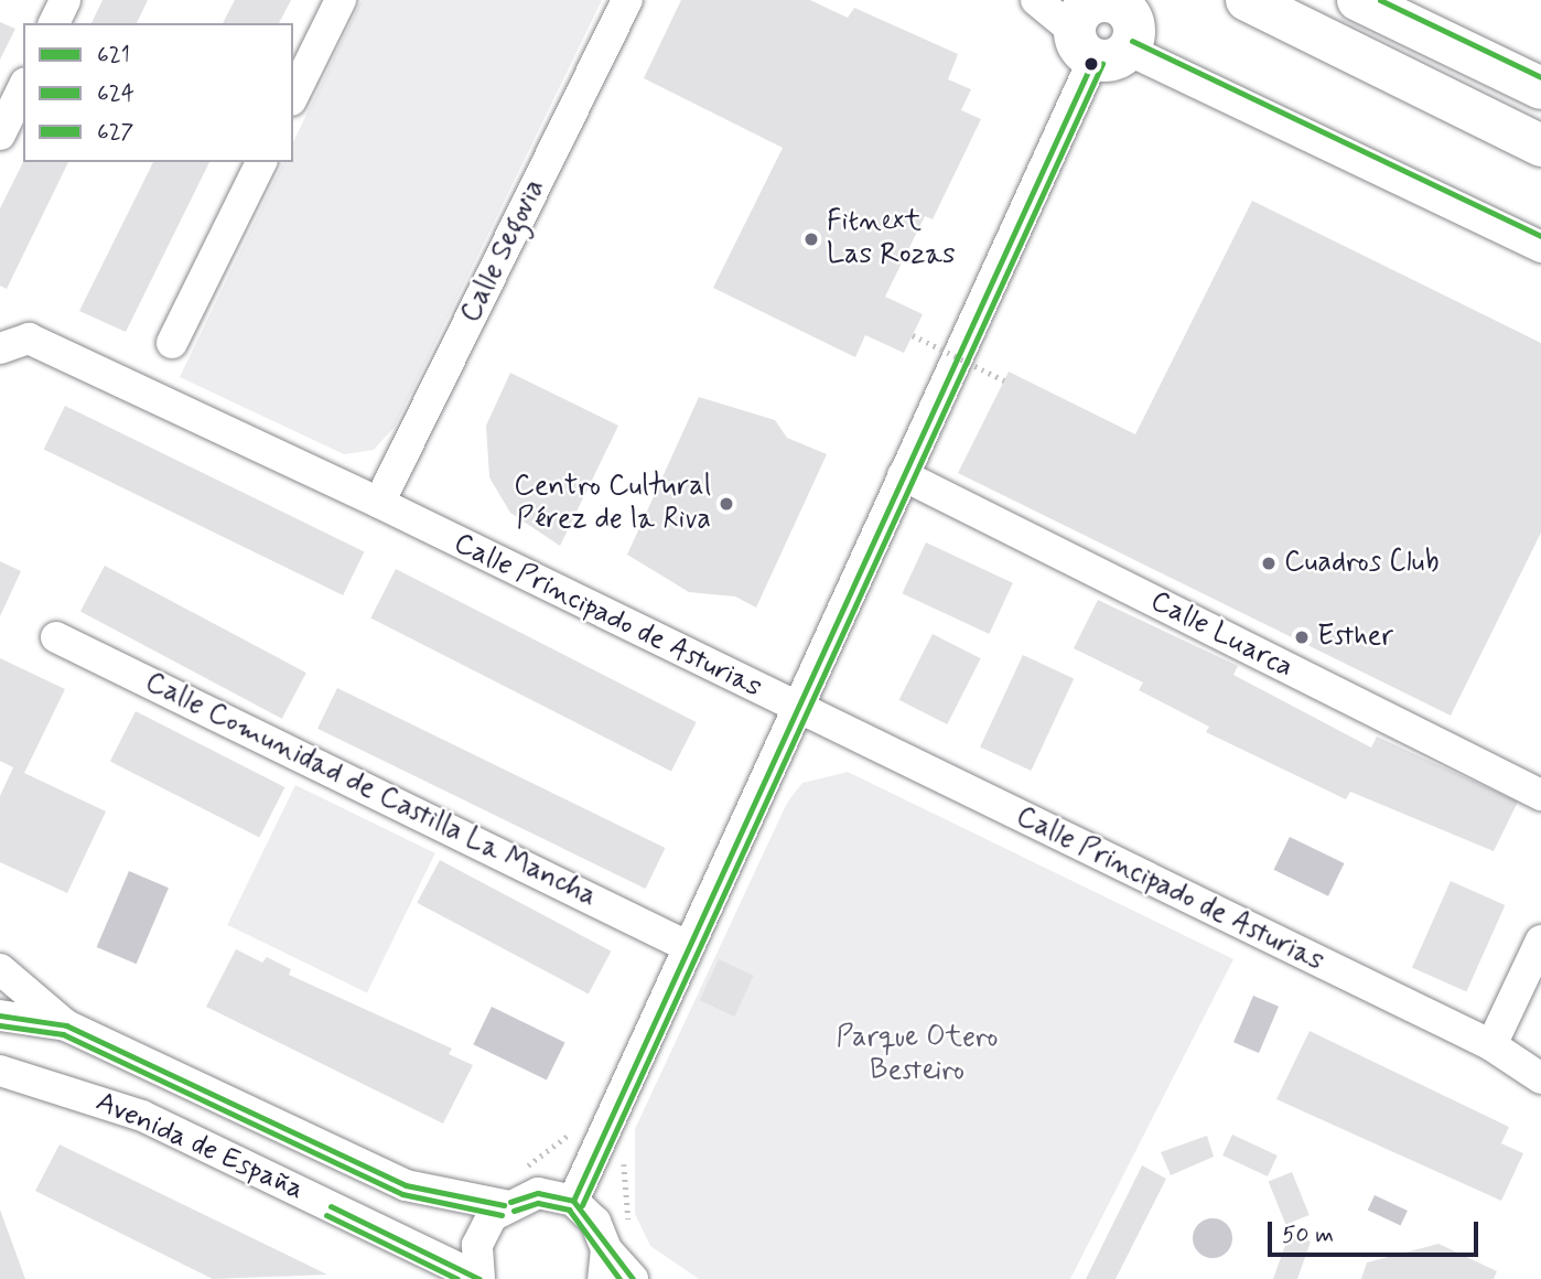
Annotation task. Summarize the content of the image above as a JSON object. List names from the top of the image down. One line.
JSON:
{"streets":{"street":["Calle Segovia","Calle Principado de Asturias","Calle Luarca","Calle Comunidad de Castilla La Mancha","Avenida de España"]},"crossings":[["Calle Segovia","Calle Principado de Asturias"]],"parks":["Parque Otero Besteiro"],"places":["Fitnext Las Rozas","Centro Cultural Pérez de la Riva","Cuadros Club","Esther"],"lines":["transit line 627","transit line 621","transit line 624"],"legend":["621","624","627"],"scale_bar":"50 m"}
